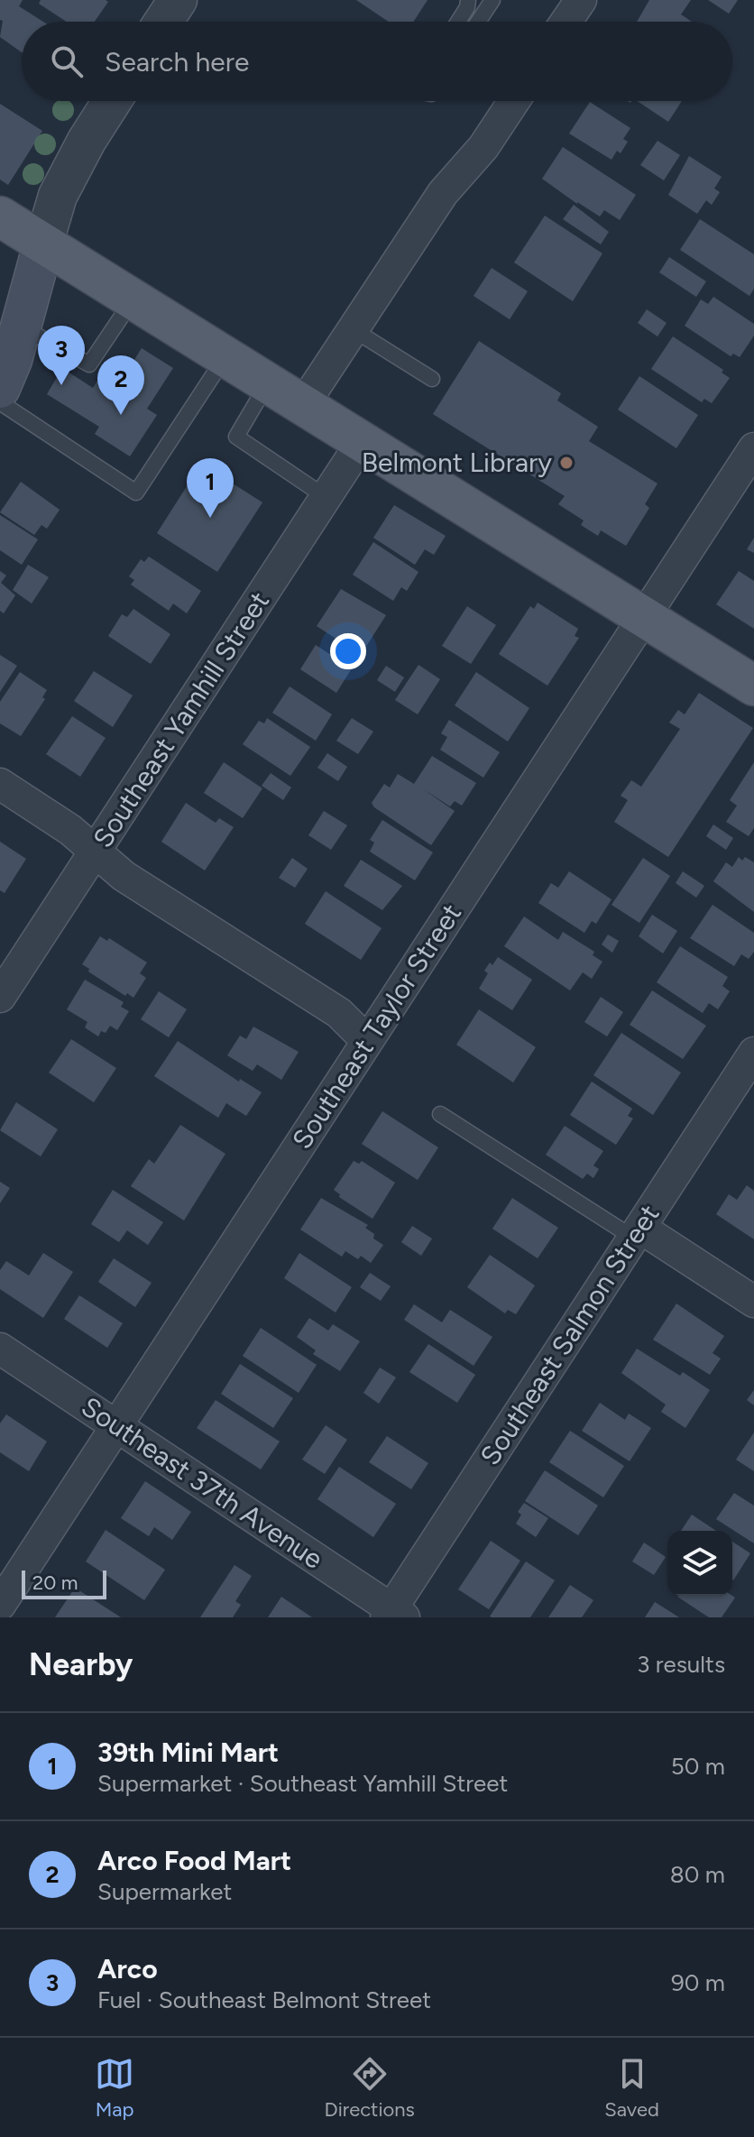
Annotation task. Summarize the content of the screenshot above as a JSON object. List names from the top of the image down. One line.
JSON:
{"streets":{"street":["Southeast Yamhill Street","Southeast Taylor Street","Southeast Salmon Street","Southeast 37th Avenue"]},"crossings":[["Southeast Taylor Street","Southeast 37th Avenue"],["Southeast Salmon Street","Southeast 37th Avenue"]],"places":["Belmont Library"],"scale_bar":"20 m","page":{"search":"Search here","pins":["3","2","1"],"scale":"20 m","heading":["Nearby","3 results"],"list":[{"mark":"1","name":"39th Mini Mart","note":"Supermarket · Southeast Yamhill Street","value":"50 m"},{"mark":"2","name":"Arco Food Mart","note":"Supermarket","value":"80 m"},{"mark":"3","name":"Arco","note":"Fuel · Southeast Belmont Street","value":"90 m"}],"nav":["Map","Directions","Saved"]}}
